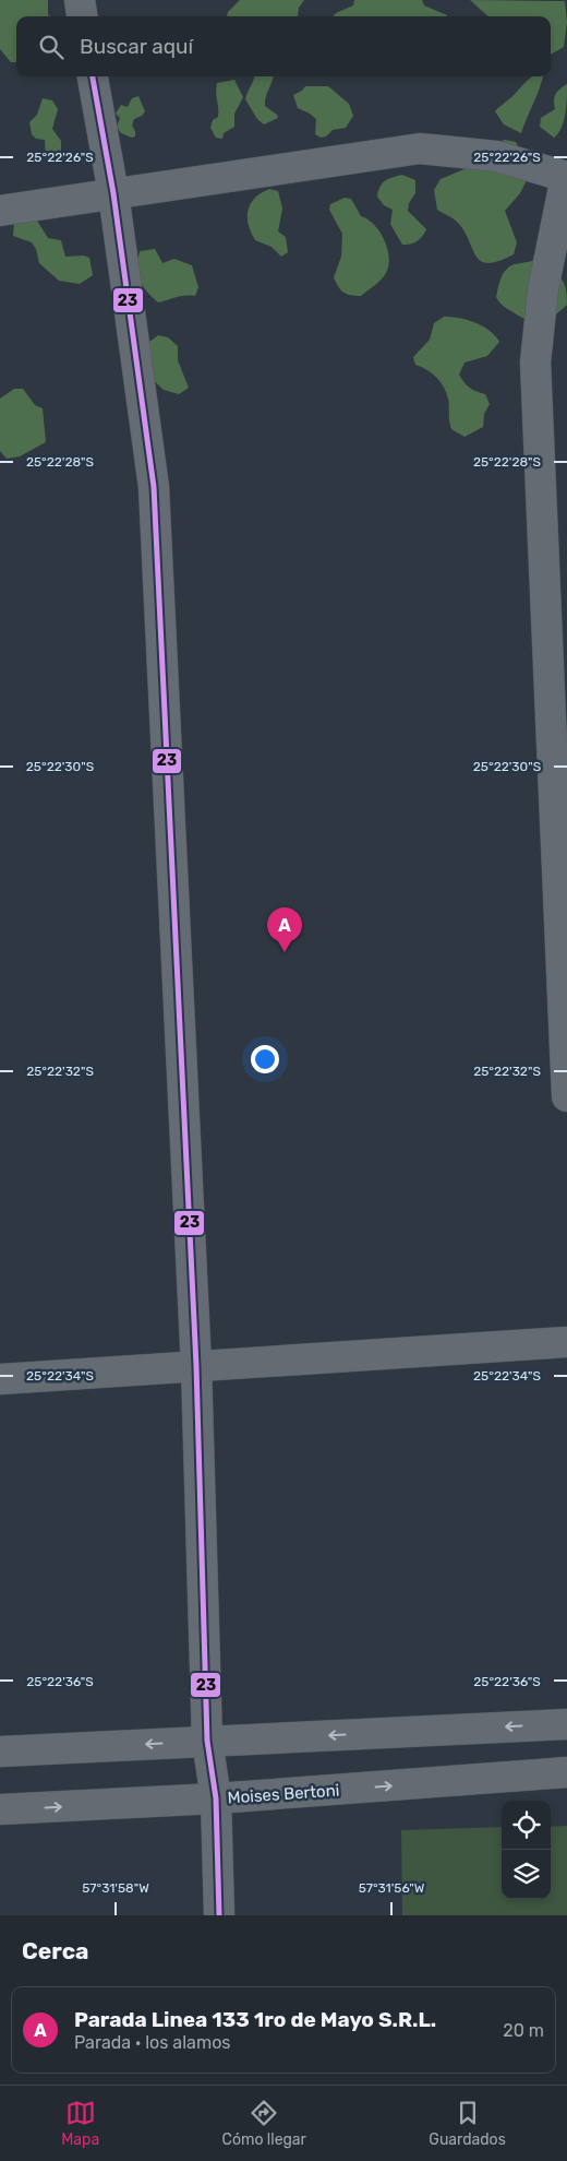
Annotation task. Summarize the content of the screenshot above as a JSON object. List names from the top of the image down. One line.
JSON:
{"streets":{"street":["Moises Bertoni"]},"lines":["transit line 23"],"page":{"search":"Buscar aquí","pins":"A","heading":"Cerca","list":[{"mark":"A","name":"Parada Linea 133 1ro de Mayo S.R.L.","note":"Parada · los alamos","value":"20 m"}],"nav":["Mapa","Cómo llegar","Guardados"]},"coordinates":["25°22'26\"S","25°22'28\"S","25°22'30\"S","25°22'32\"S","25°22'34\"S","25°22'36\"S","57°31'58\"W","57°31'56\"W"]}
